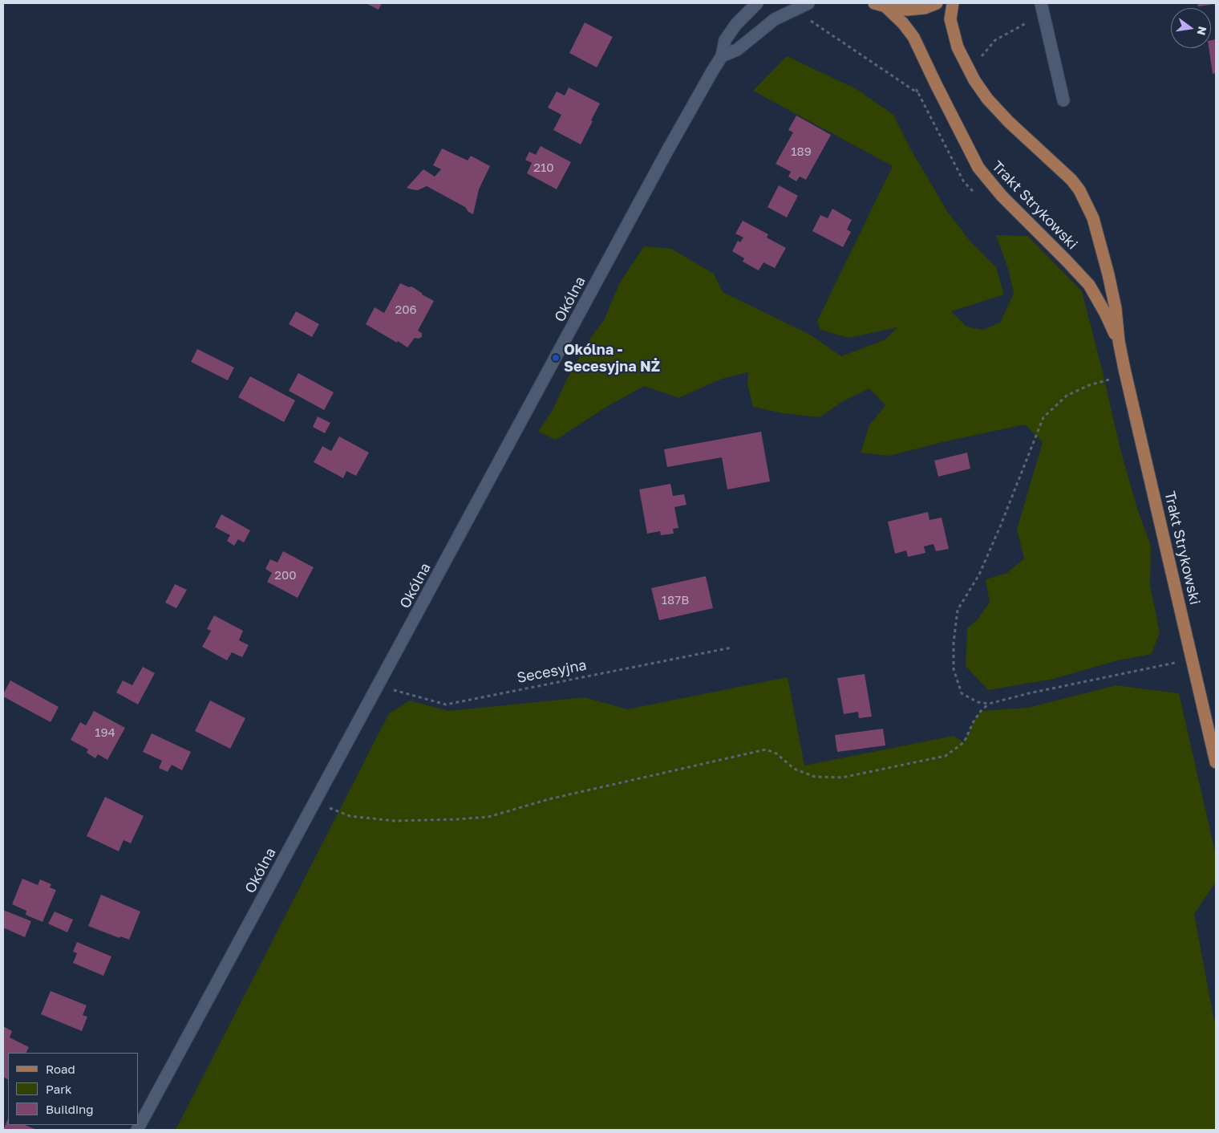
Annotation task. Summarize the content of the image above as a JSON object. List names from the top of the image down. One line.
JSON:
{"streets":{"main road":["Trakt Strykowski"],"street":["Okólna"],"path":["Secesyjna"]},"crossings":[["Okólna","Secesyjna"]],"places":["Okólna - Secesyjna NŻ"],"house_numbers":["189","210","206","200","187B","194"],"legend":["Road","Park","Building"],"north":"right"}
